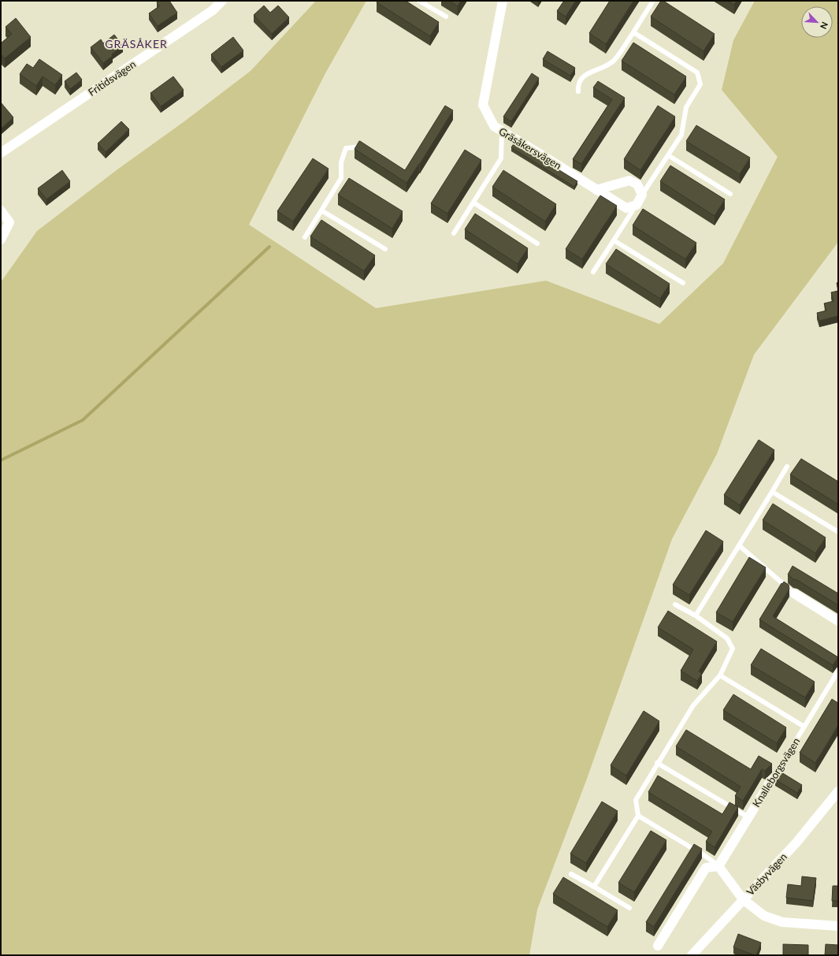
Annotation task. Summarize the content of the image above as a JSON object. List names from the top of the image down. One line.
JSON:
{"streets":{"street":["Fritidsvägen","Gräsåkersvägen","Knalleborgsvägen","Väsbyvägen"]},"districts":["GRÄSÅKER"],"north":"bottom right"}
